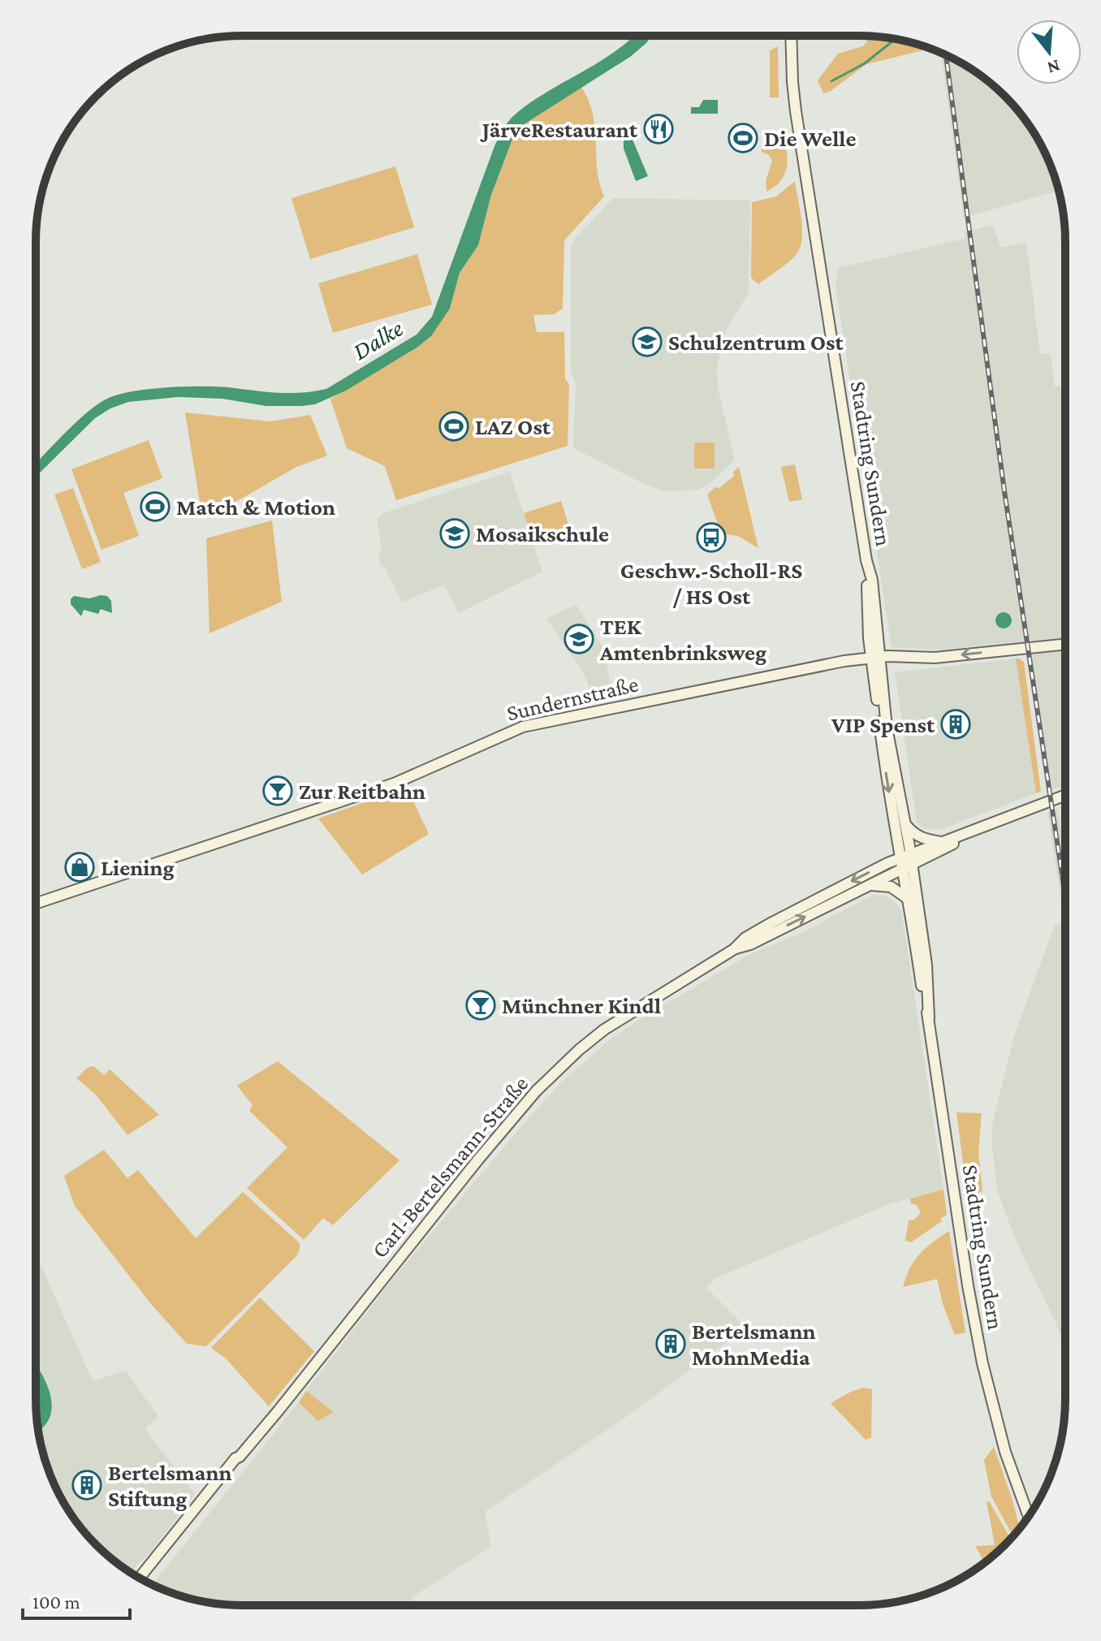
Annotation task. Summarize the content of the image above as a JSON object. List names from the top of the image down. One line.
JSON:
{"streets":{"main road":["Stadtring Sundern","Sundernstraße","Carl-Bertelsmann-Straße"]},"crossings":[["Stadtring Sundern","Sundernstraße"],["Stadtring Sundern","Carl-Bertelsmann-Straße"]],"water":["Dalke"],"places":{"restaurant":["JärveRestaurant"],"sports":["Die Welle","LAZ Ost","Match & Motion"],"school or university":["Schulzentrum Ost","Mosaikschule","TEK Amtenbrinksweg"],"bus stop":["Geschw.-Scholl-RS / HS Ost"],"building":["VIP Spenst","Bertelsmann MohnMedia","Bertelsmann Stiftung"],"bar":["Zur Reitbahn","Münchner Kindl"],"shop":["Liening"]},"scale_bar":"100 m","north":"bottom"}
